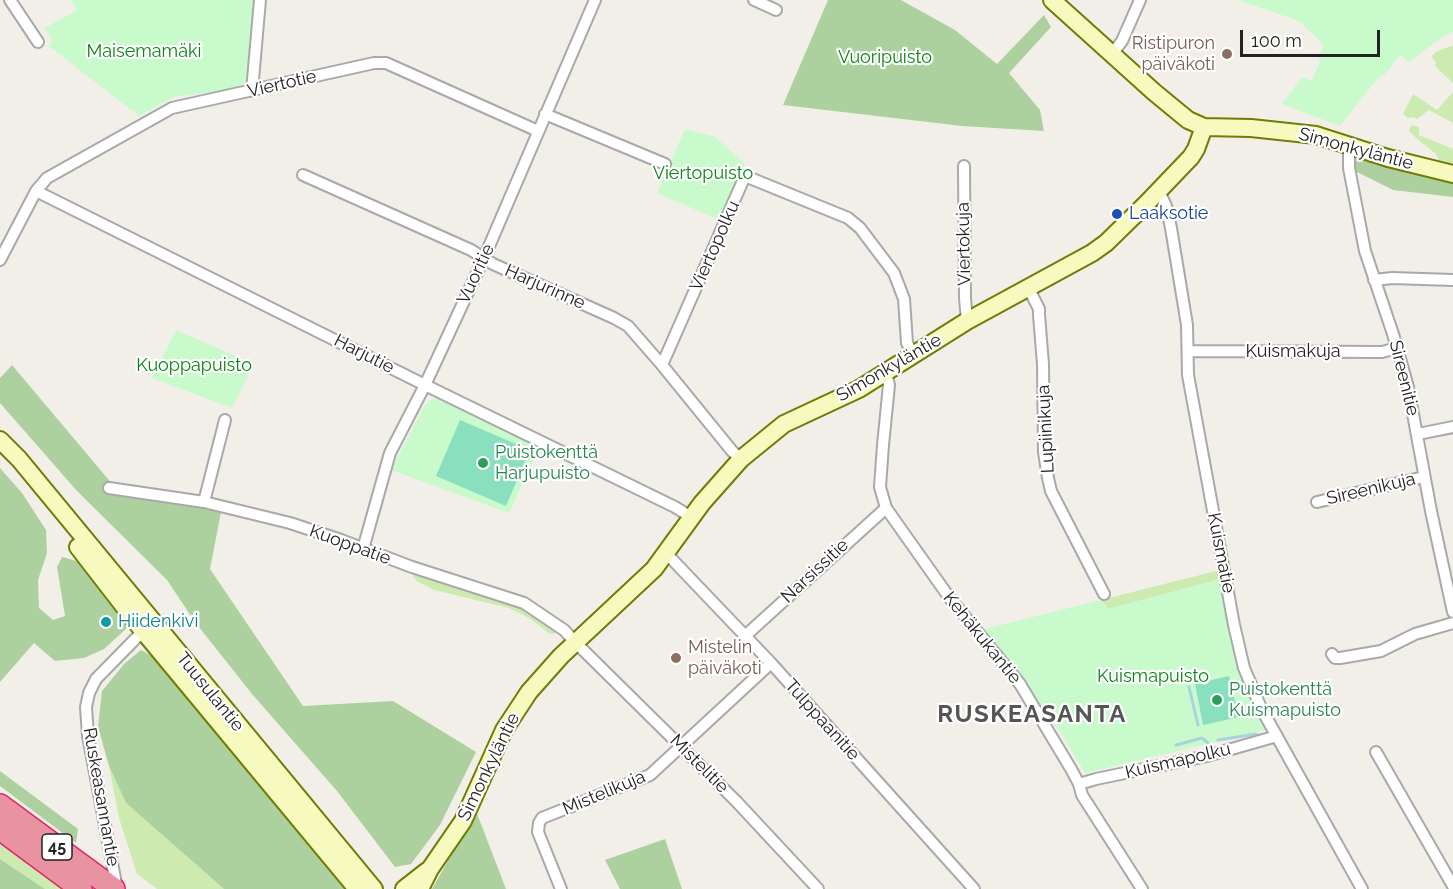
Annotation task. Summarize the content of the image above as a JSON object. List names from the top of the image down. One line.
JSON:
{"streets":{"highway":["45"],"main road":["Simonkyläntie","Tuusulantie"],"street":["Viertotie","Viertokuja","Viertopolku","Vuoritie","Harjurinne","Kuismakuja","Harjutie","Sireenitie","Lupiinikuja","Sireenikuja","Kuoppatie","Kuismatie","Narsissitie","Kehäkukantie","Tulppaanitie","Kuismapolku","Mistelitie","Mistelikuja","Ruskeasannantie"]},"crossings":[["Viertotie","Vuoritie"],["Viertotie","Harjutie"],["Simonkyläntie","Viertokuja"],["Simonkyläntie","Viertopolku"],["Simonkyläntie","Harjurinne"],["Simonkyläntie","Harjutie"],["Simonkyläntie","Sireenitie"],["Simonkyläntie","Lupiinikuja"],["Simonkyläntie","Kuoppatie"],["Simonkyläntie","Kuismatie"],["Simonkyläntie","Kehäkukantie"],["Simonkyläntie","Tulppaanitie"],["Simonkyläntie","Mistelitie"],["Viertopolku","Harjurinne"],["Vuoritie","Harjurinne"],["Vuoritie","Harjutie"],["Vuoritie","Kuoppatie"],["Kuismakuja","Sireenitie"],["Kuismakuja","Kuismatie"],["Sireenitie","Sireenikuja"],["Kuoppatie","Mistelitie"],["Kuismatie","Kuismapolku"],["Narsissitie","Kehäkukantie"],["Narsissitie","Tulppaanitie"],["Kehäkukantie","Kuismapolku"],["Tuusulantie","Ruskeasannantie"],["Tulppaanitie","Mistelikuja"],["Mistelitie","Mistelikuja"],["Ruskeasannantie","45"]],"districts":["RUSKEASANTA"],"parks":["Maisemamäki","Vuoripuisto","Viertopuisto","Kuoppapuisto","Kuismapuisto"],"places":["Ristipuron päiväkoti","Laaksotie","Puistokenttä Harjupuisto","Hiidenkivi","Mistelin päiväkoti","Puistokenttä Kuismapuisto"],"scale_bar":"100 m"}
